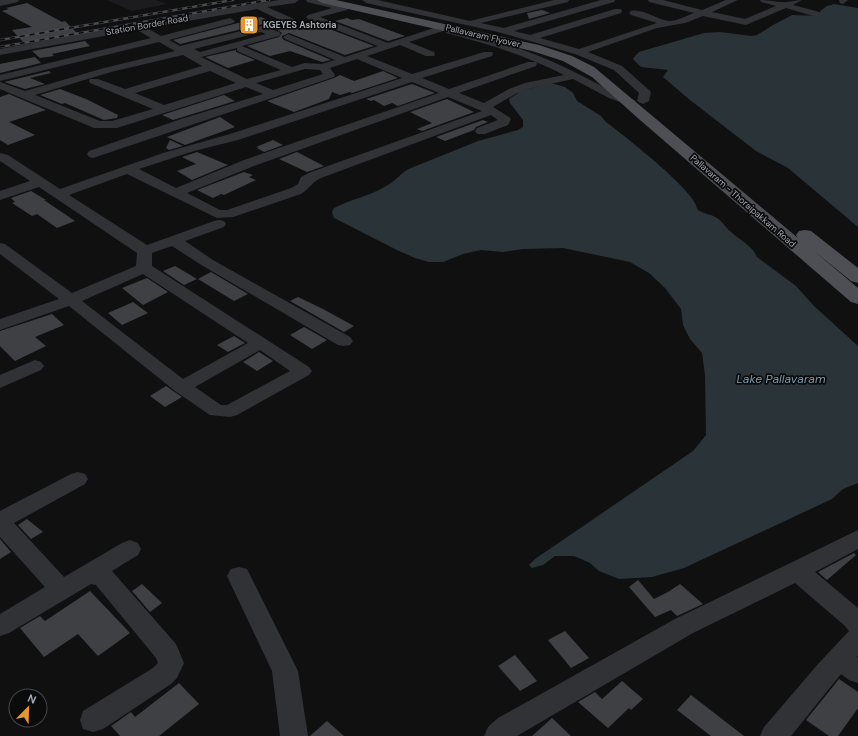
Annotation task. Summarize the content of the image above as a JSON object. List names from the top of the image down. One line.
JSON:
{"streets":{"main road":["Pallavaram Flyover","Pallavaram - Thoraipakkam Road"],"street":["Station Border Road"]},"crossings":[["Pallavaram Flyover","Pallavaram - Thoraipakkam Road"]],"water":["Lake Pallavaram"],"places":{"building":["KGEYES Ashtoria"]},"north":"top right"}
